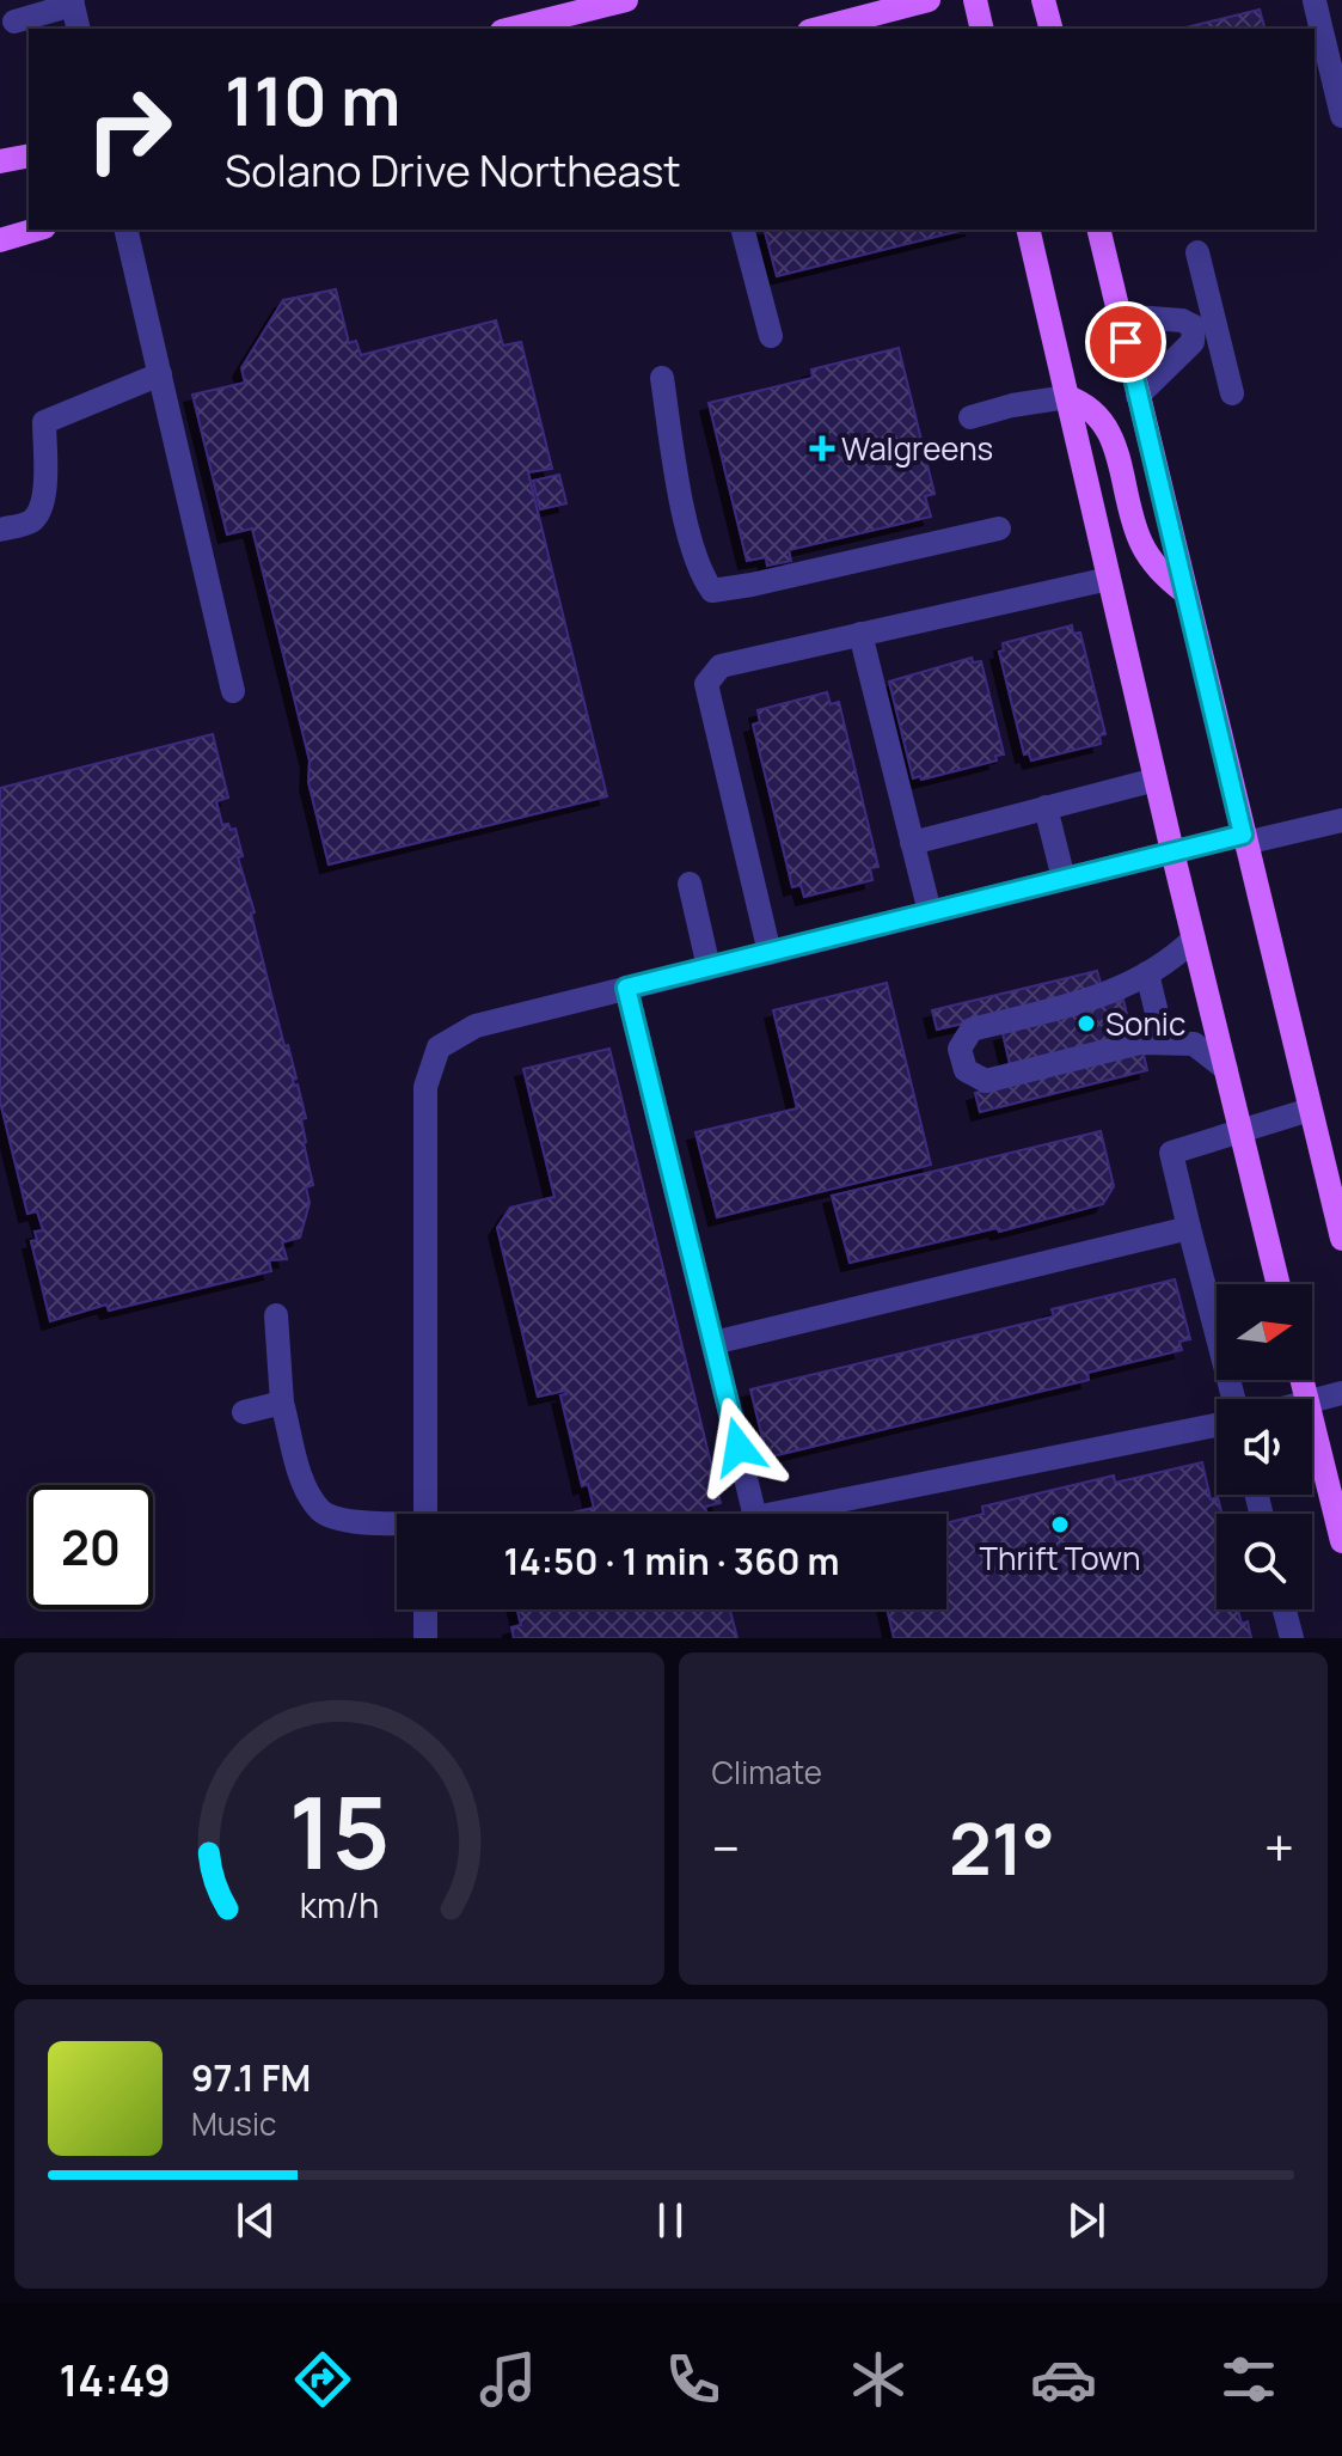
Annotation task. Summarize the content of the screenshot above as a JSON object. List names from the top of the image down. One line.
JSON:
{"places":{"health":["Walgreens"],"other":["Sonic","Thrift Town"]},"north":"right","page":{"turn":["110 m","Solano Drive Northeast"],"limit":"20","trip":"14:50 · 1 min · 360 m","tile":"Climate","heat":["−","21°","+"],"song":["97.1 FM","Music"],"tabs":"14:49","gauge":["15","km/h"]}}
